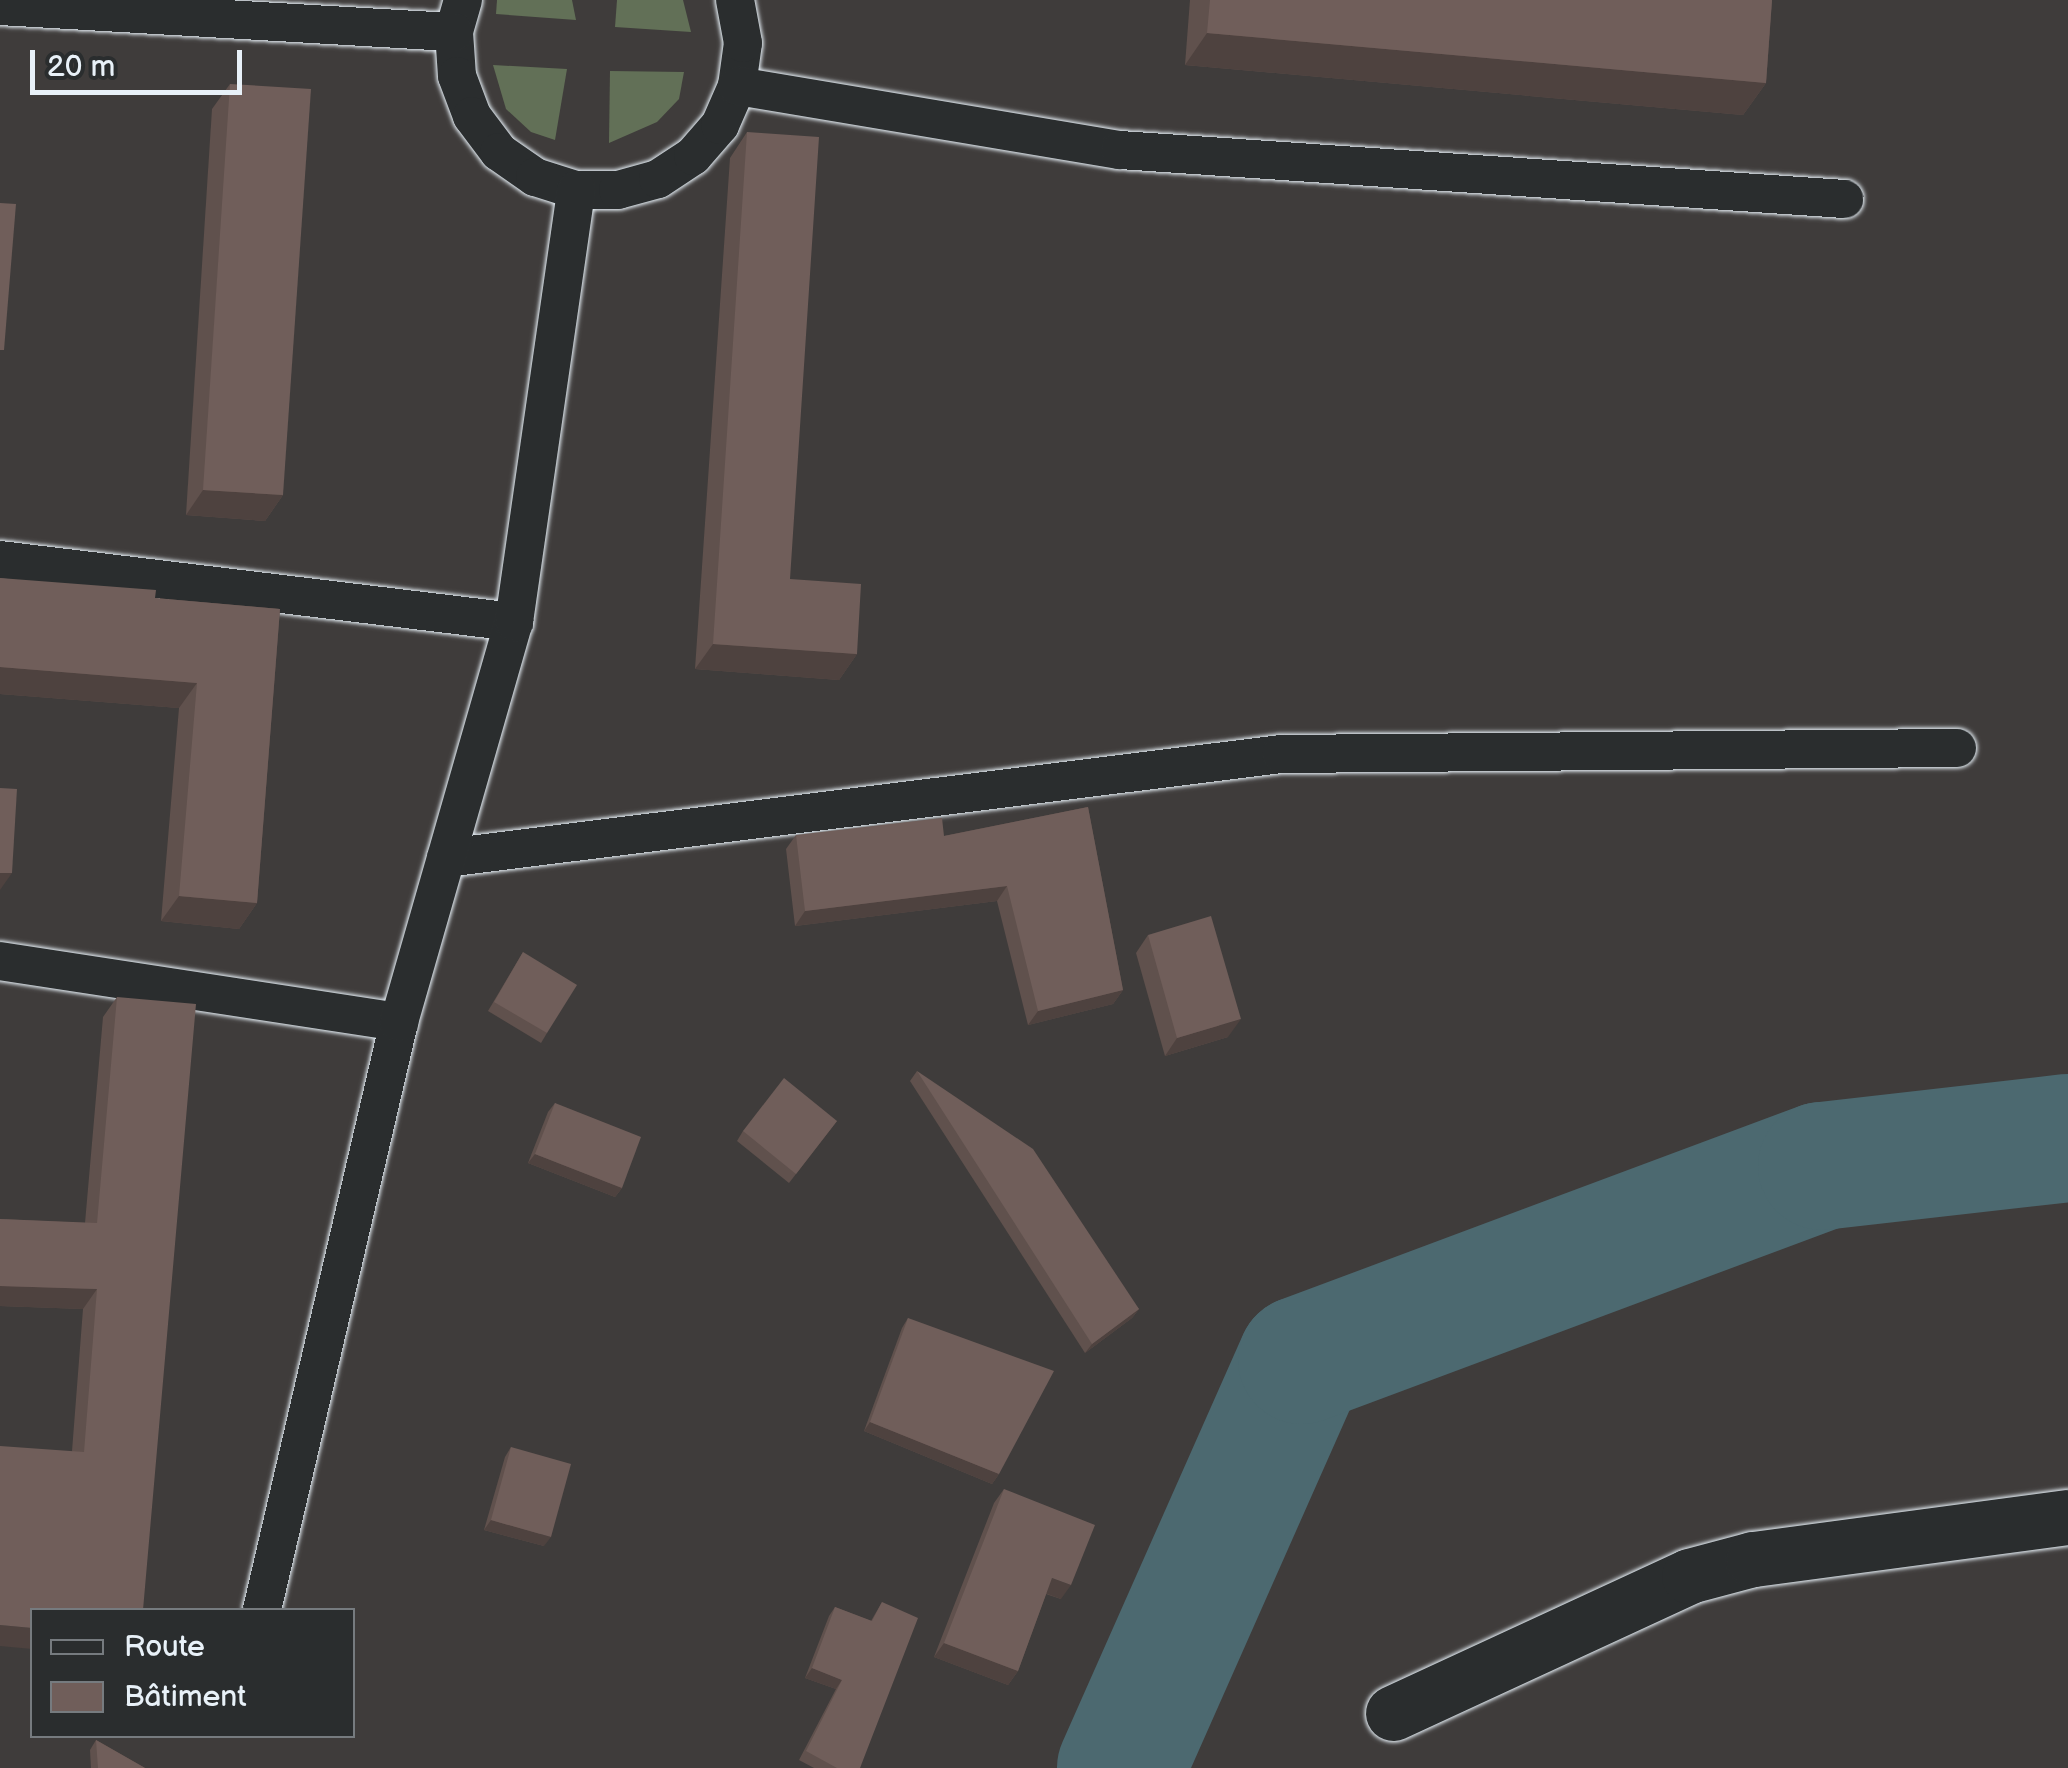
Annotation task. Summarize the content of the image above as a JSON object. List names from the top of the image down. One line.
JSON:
{"legend":["Route","Bâtiment"],"scale_bar":"20 m"}
